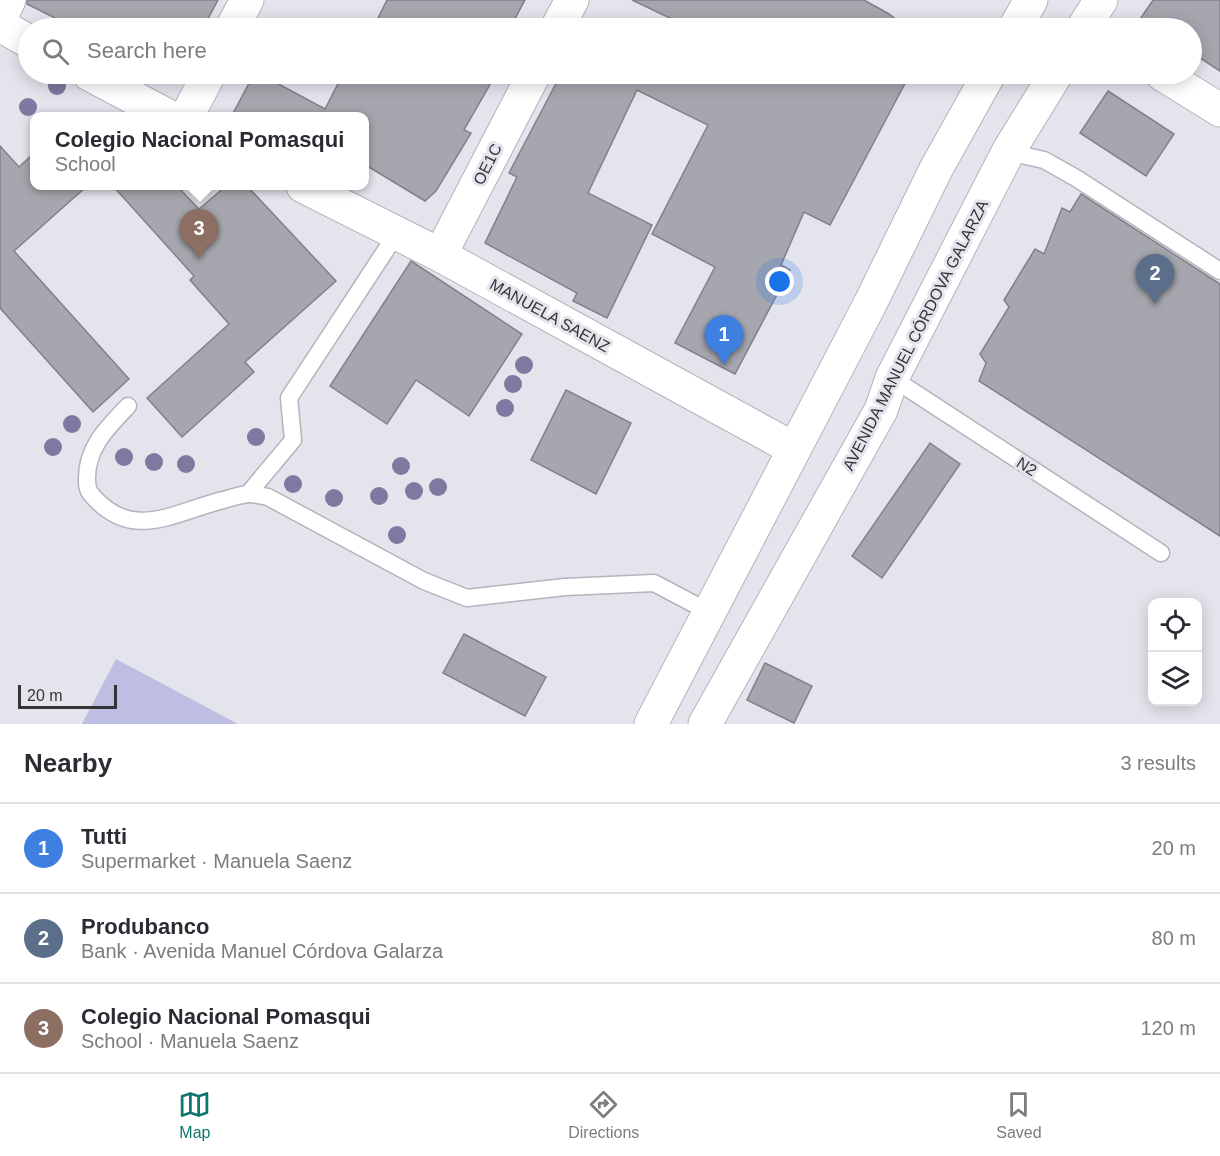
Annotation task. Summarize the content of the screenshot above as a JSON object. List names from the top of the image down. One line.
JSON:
{"streets":{"main road":["OE1C","MANUELA SAENZ","AVENIDA MANUEL CÓRDOVA GALARZA"],"lane":["N2"]},"crossings":[["OE1C","MANUELA SAENZ"],["AVENIDA MANUEL CÓRDOVA GALARZA","N2"]],"scale_bar":"20 m","page":{"search":"Search here","popup":["Colegio Nacional Pomasqui","School"],"pins":["3","2","1"],"scale":"20 m","heading":["Nearby","3 results"],"list":[{"mark":"1","name":"Tutti","note":"Supermarket · Manuela Saenz","value":"20 m"},{"mark":"2","name":"Produbanco","note":"Bank · Avenida Manuel Córdova Galarza","value":"80 m"},{"mark":"3","name":"Colegio Nacional Pomasqui","note":"School · Manuela Saenz","value":"120 m"}],"nav":["Map","Directions","Saved"]}}
